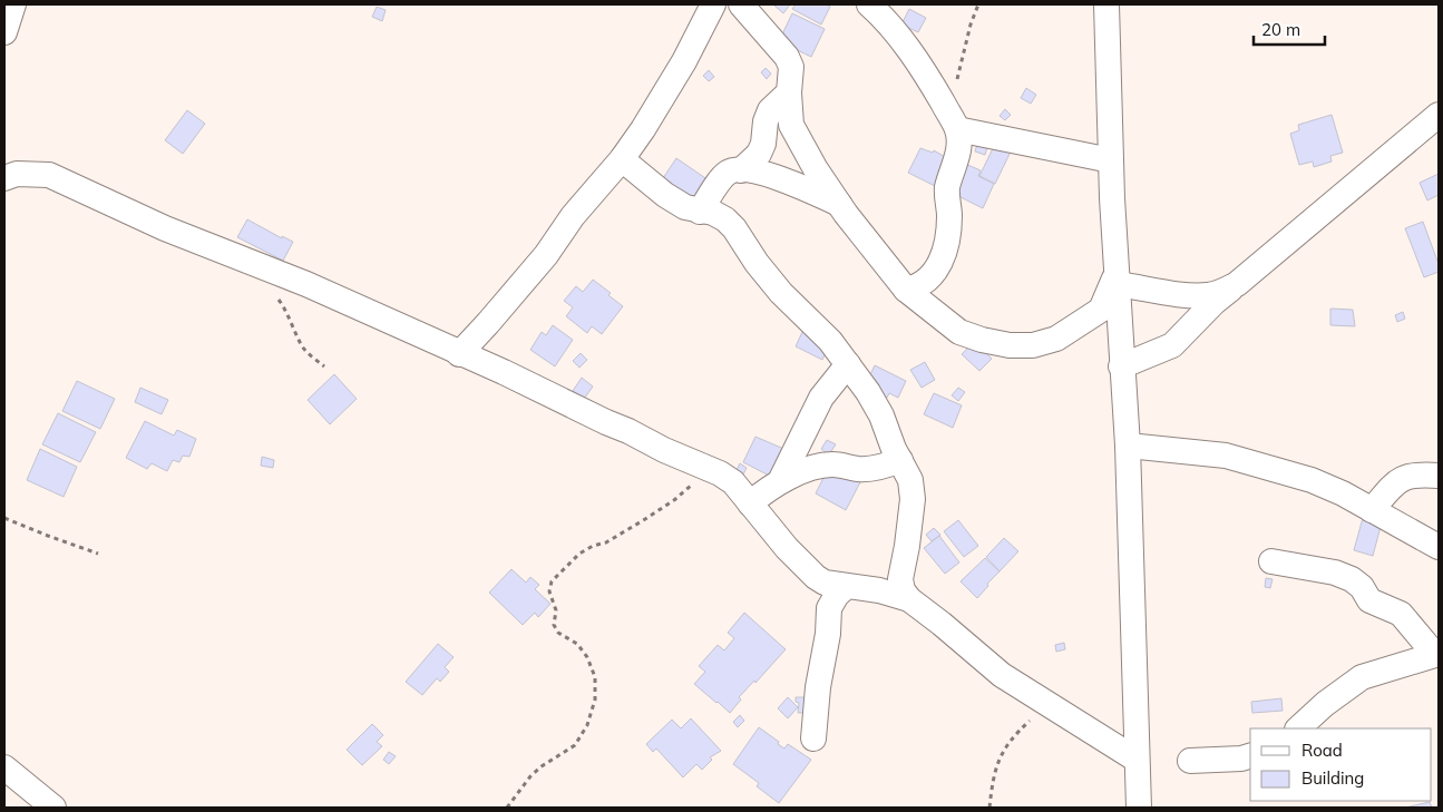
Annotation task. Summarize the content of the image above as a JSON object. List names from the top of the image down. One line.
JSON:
{"legend":["Road","Building"],"scale_bar":"20 m"}
